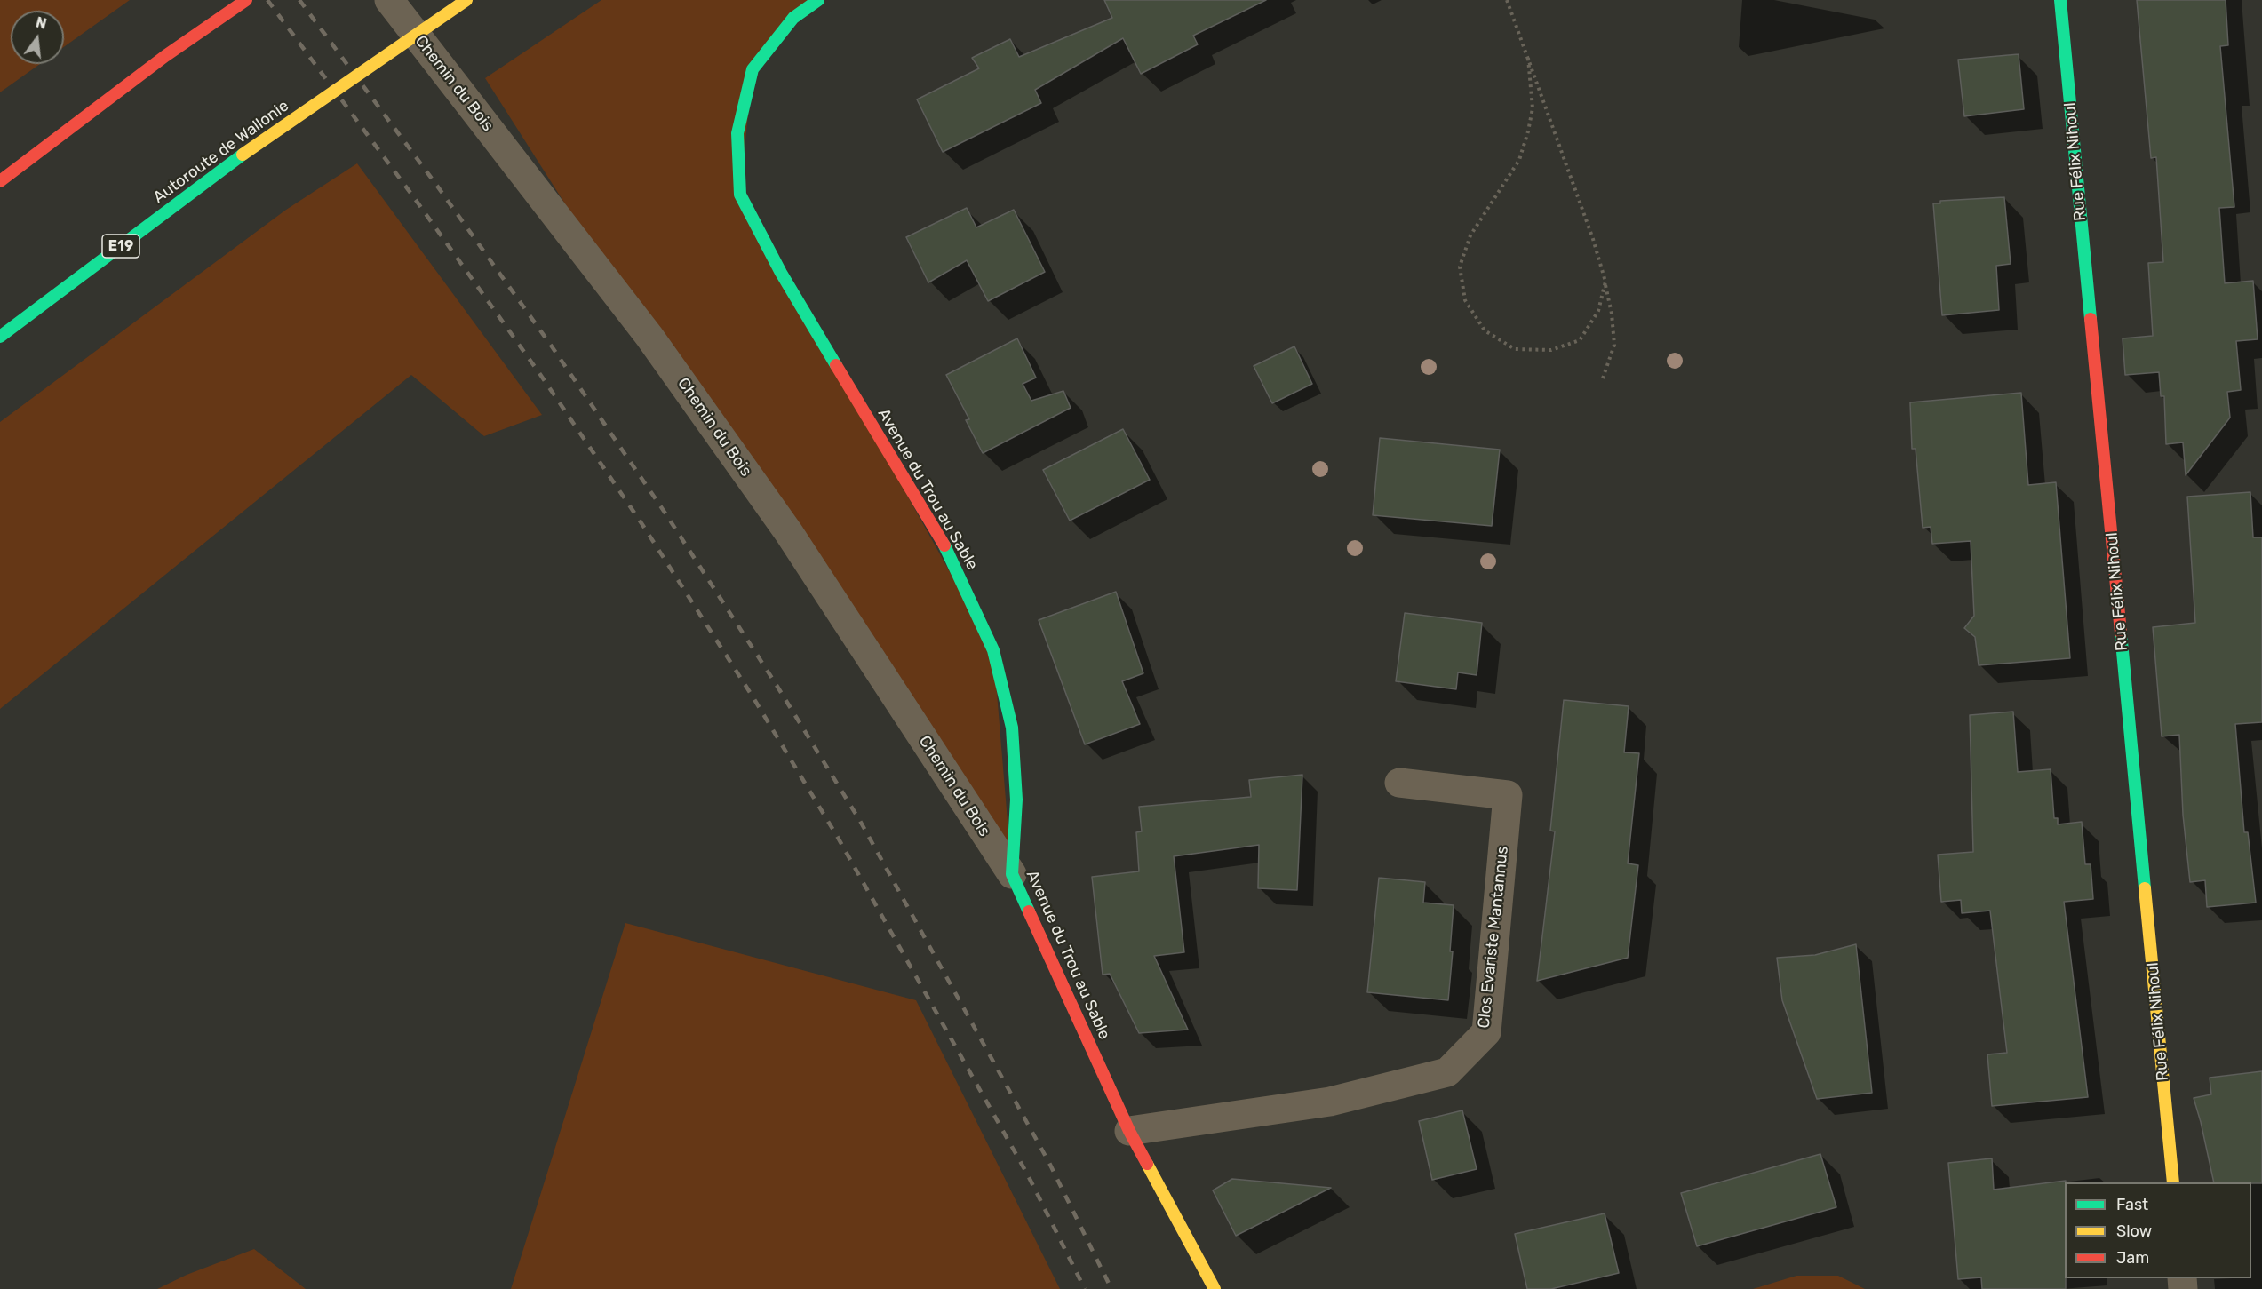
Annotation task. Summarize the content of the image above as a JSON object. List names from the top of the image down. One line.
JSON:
{"streets":{"main road":["Autoroute de Wallonie","Rue Félix Nihoul","E19","Avenue du Trou au Sable"],"street":["Chemin du Bois","Clos Evariste Mantannus"]},"crossings":[["Chemin du Bois","Avenue du Trou au Sable"],["Avenue du Trou au Sable","Clos Evariste Mantannus"]],"legend":["Fast","Slow","Jam"],"north":"top"}
